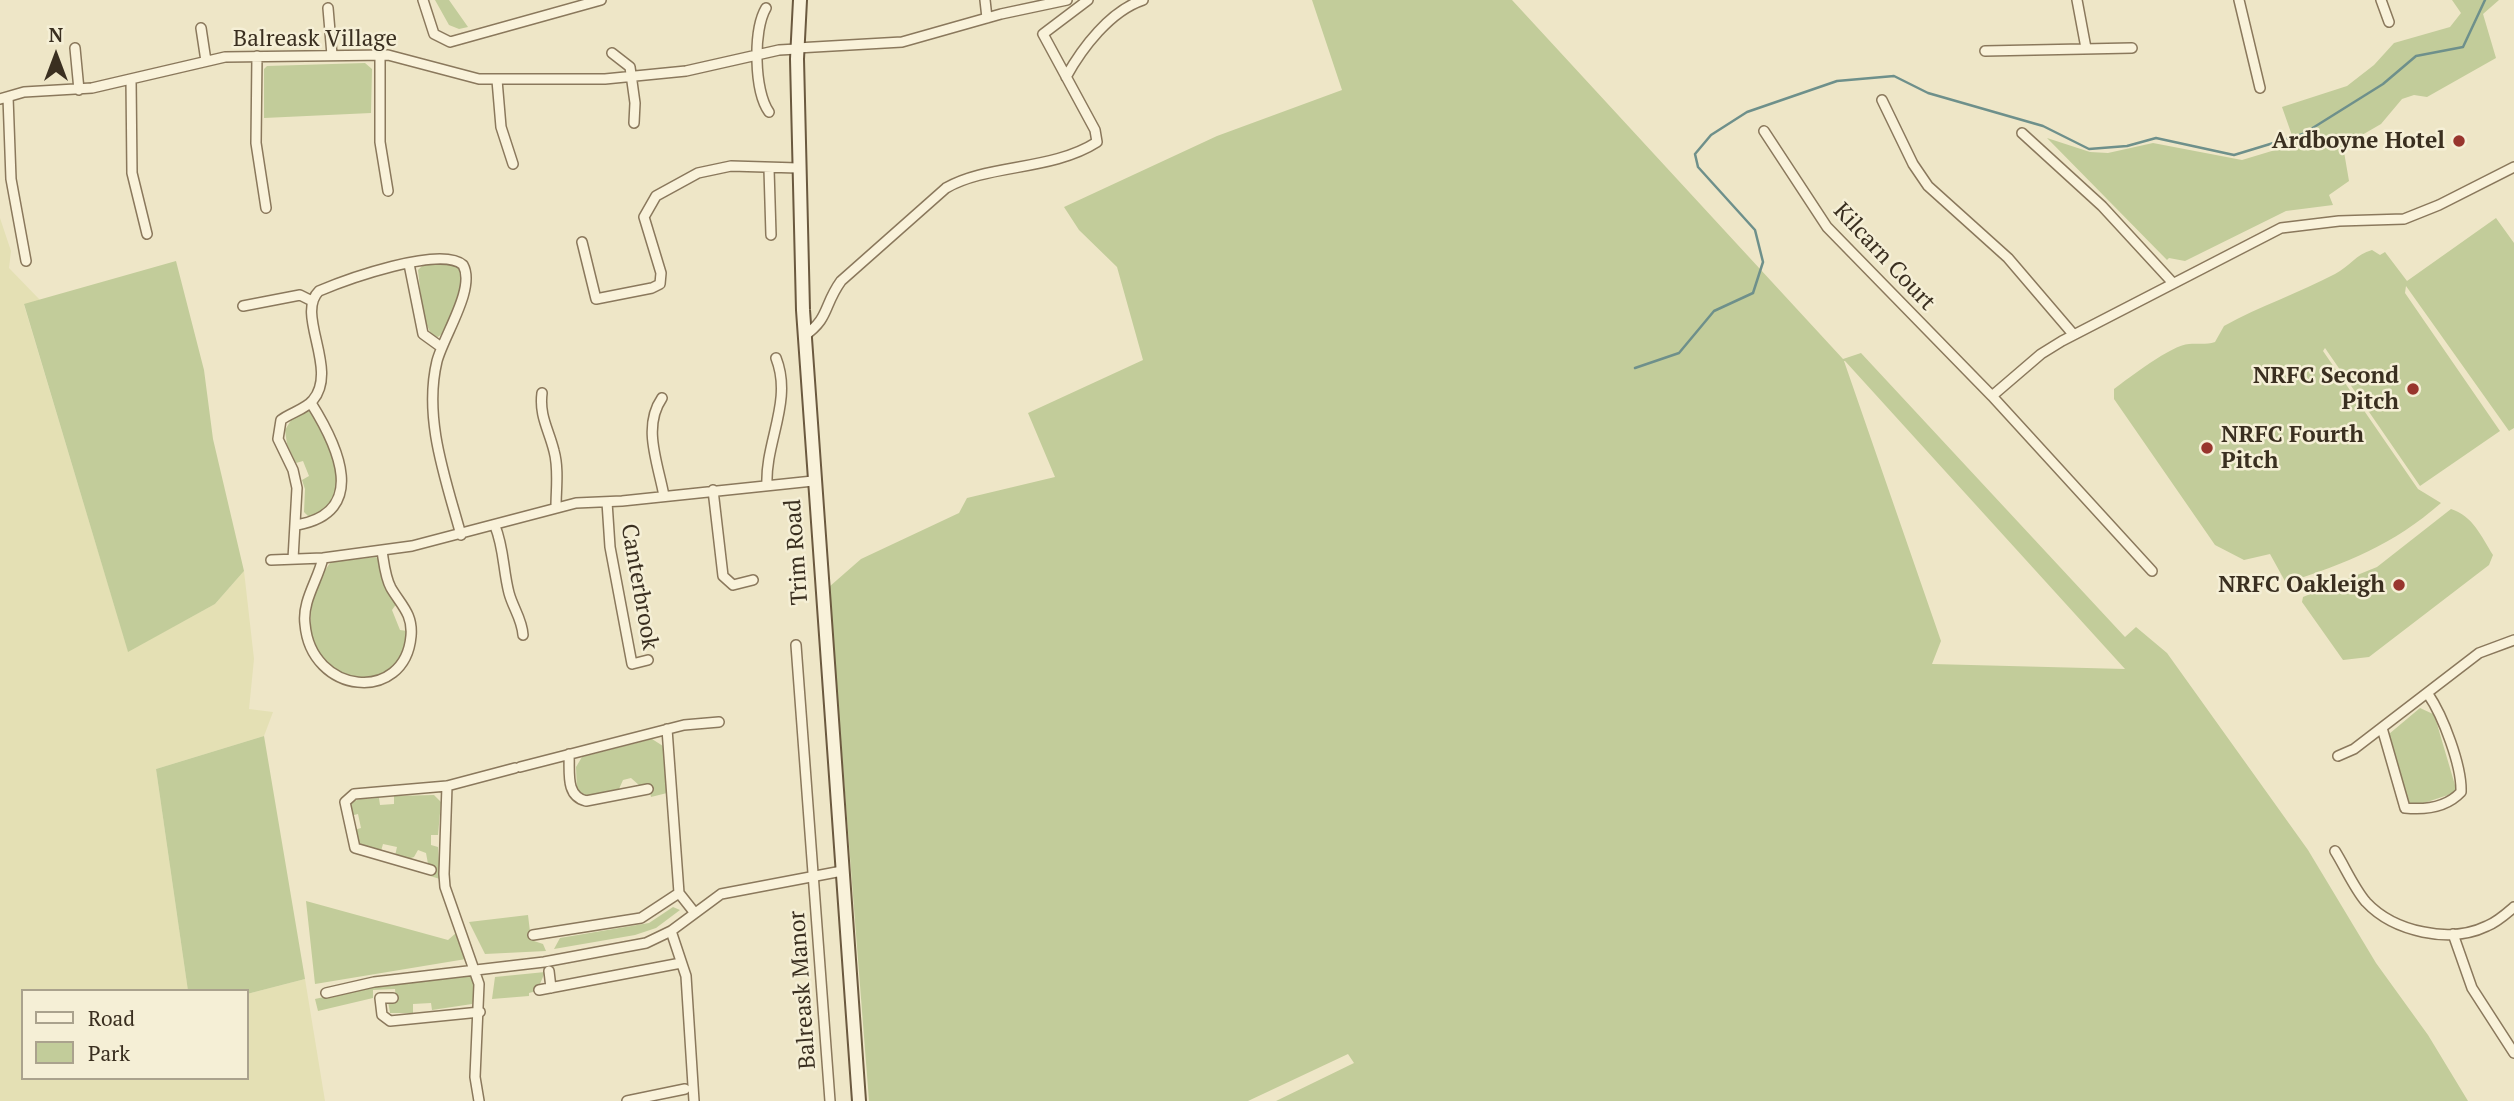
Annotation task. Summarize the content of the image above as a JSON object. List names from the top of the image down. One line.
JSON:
{"streets":{"main road":["Trim Road"],"street":["Balreask Village","Kilcarn Court","Canterbrook","Balreask Manor"]},"crossings":[["Balreask Village","Trim Road"],["Trim Road","Canterbrook"],["Trim Road","Balreask Manor"]],"places":["Ardboyne Hotel","NRFC Second Pitch","NRFC Fourth Pitch","NRFC Oakleigh"],"legend":["Road","Park"],"north":"top"}
